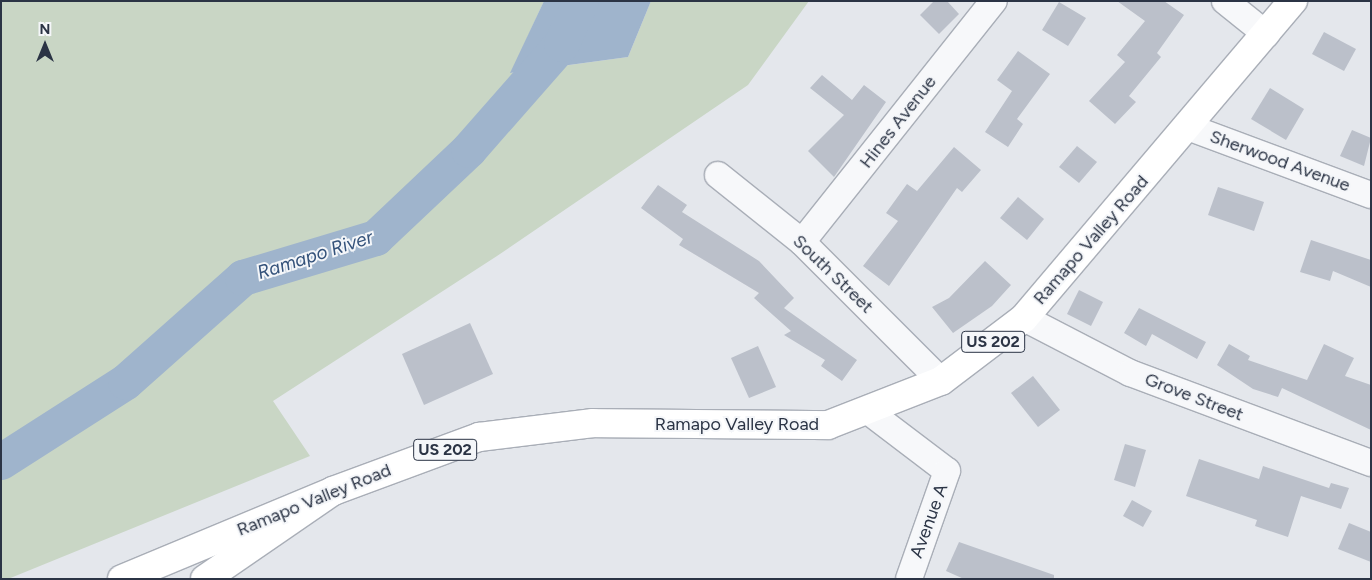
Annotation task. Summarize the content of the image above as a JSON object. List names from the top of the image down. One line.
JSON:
{"streets":{"main road":["Ramapo Valley Road","US 202"],"street":["Hines Avenue","Sherwood Avenue","South Street","Grove Street","Avenue A"]},"crossings":[["Hines Avenue","South Street"],["Sherwood Avenue","Ramapo Valley Road"],["Ramapo Valley Road","South Street"],["Ramapo Valley Road","Grove Street"],["Ramapo Valley Road","Avenue A"]],"water":["Ramapo River"],"north":"top"}
